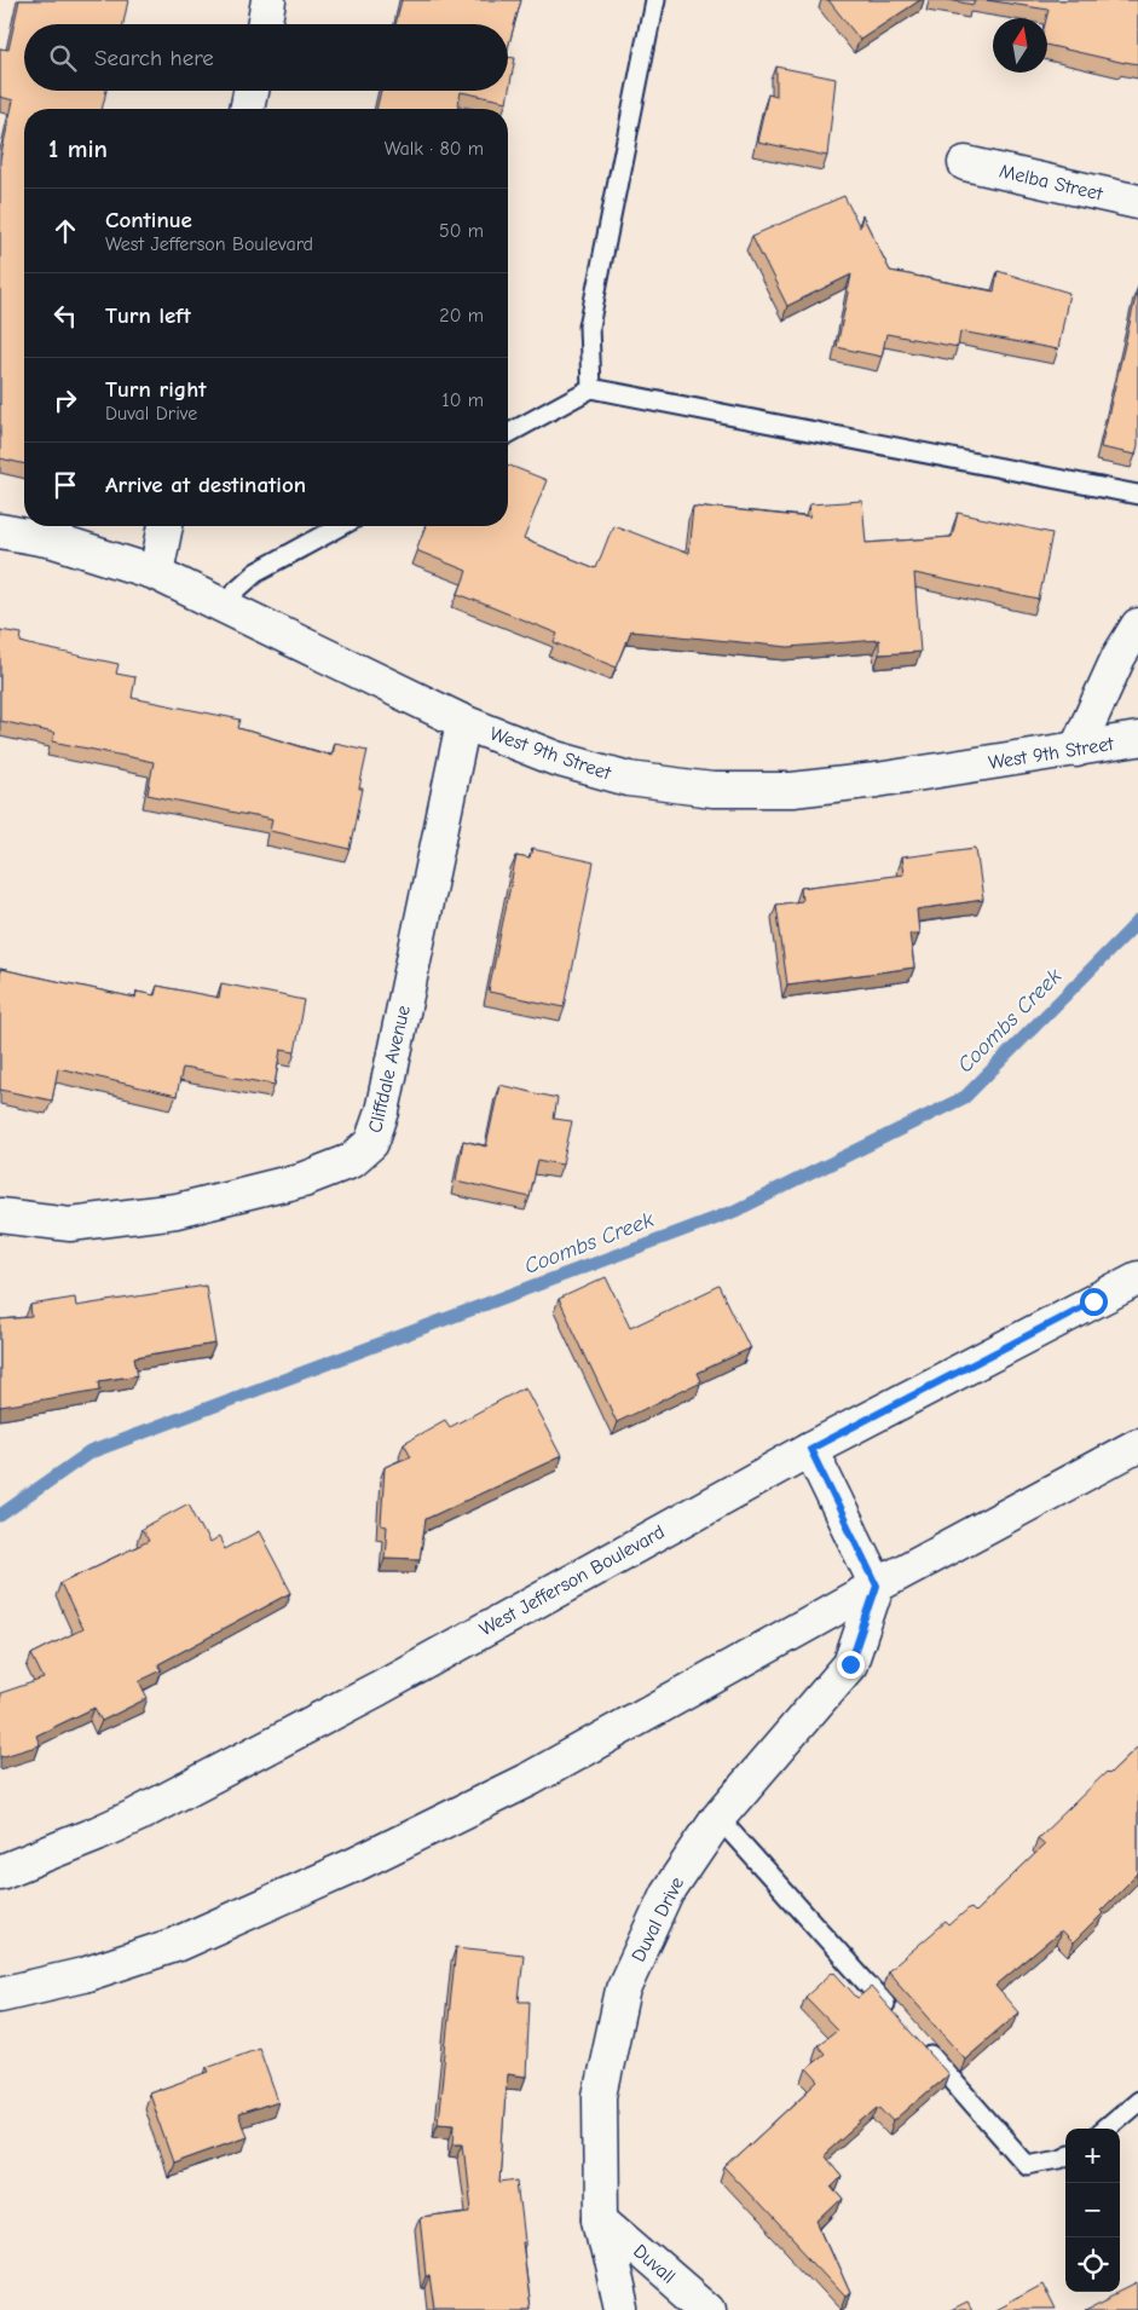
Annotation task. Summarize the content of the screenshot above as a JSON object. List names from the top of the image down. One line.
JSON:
{"streets":{"street":["Melba Street","West 9th Street","Cliffdale Avenue","West Jefferson Boulevard","Duval Drive","Duvall"]},"crossings":[["West 9th Street","Cliffdale Avenue"],["Duval Drive","Duvall"]],"water":["Coombs Creek"],"north":"top","page":{"search":"Search here","heading":["1 min","Walk · 80 m"],"list":[["Continue","West Jefferson Boulevard","50 m"],["Turn left","20 m"],["Turn right","Duval Drive","10 m"],"Arrive at destination"],"map_buttons":["+","−"]}}
